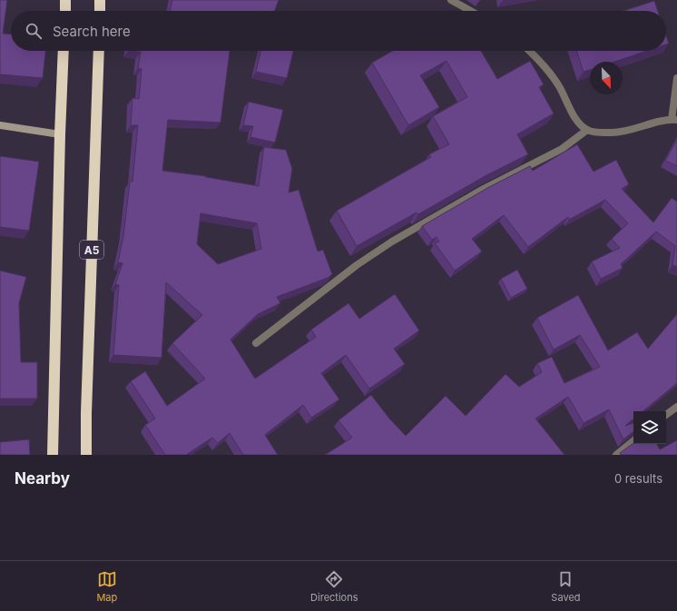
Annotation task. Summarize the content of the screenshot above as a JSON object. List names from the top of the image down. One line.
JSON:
{"streets":{"highway":["A5"]},"north":"bottom right","page":{"search":"Search here","heading":["Nearby","0 results"],"nav":["Map","Directions","Saved"]}}
